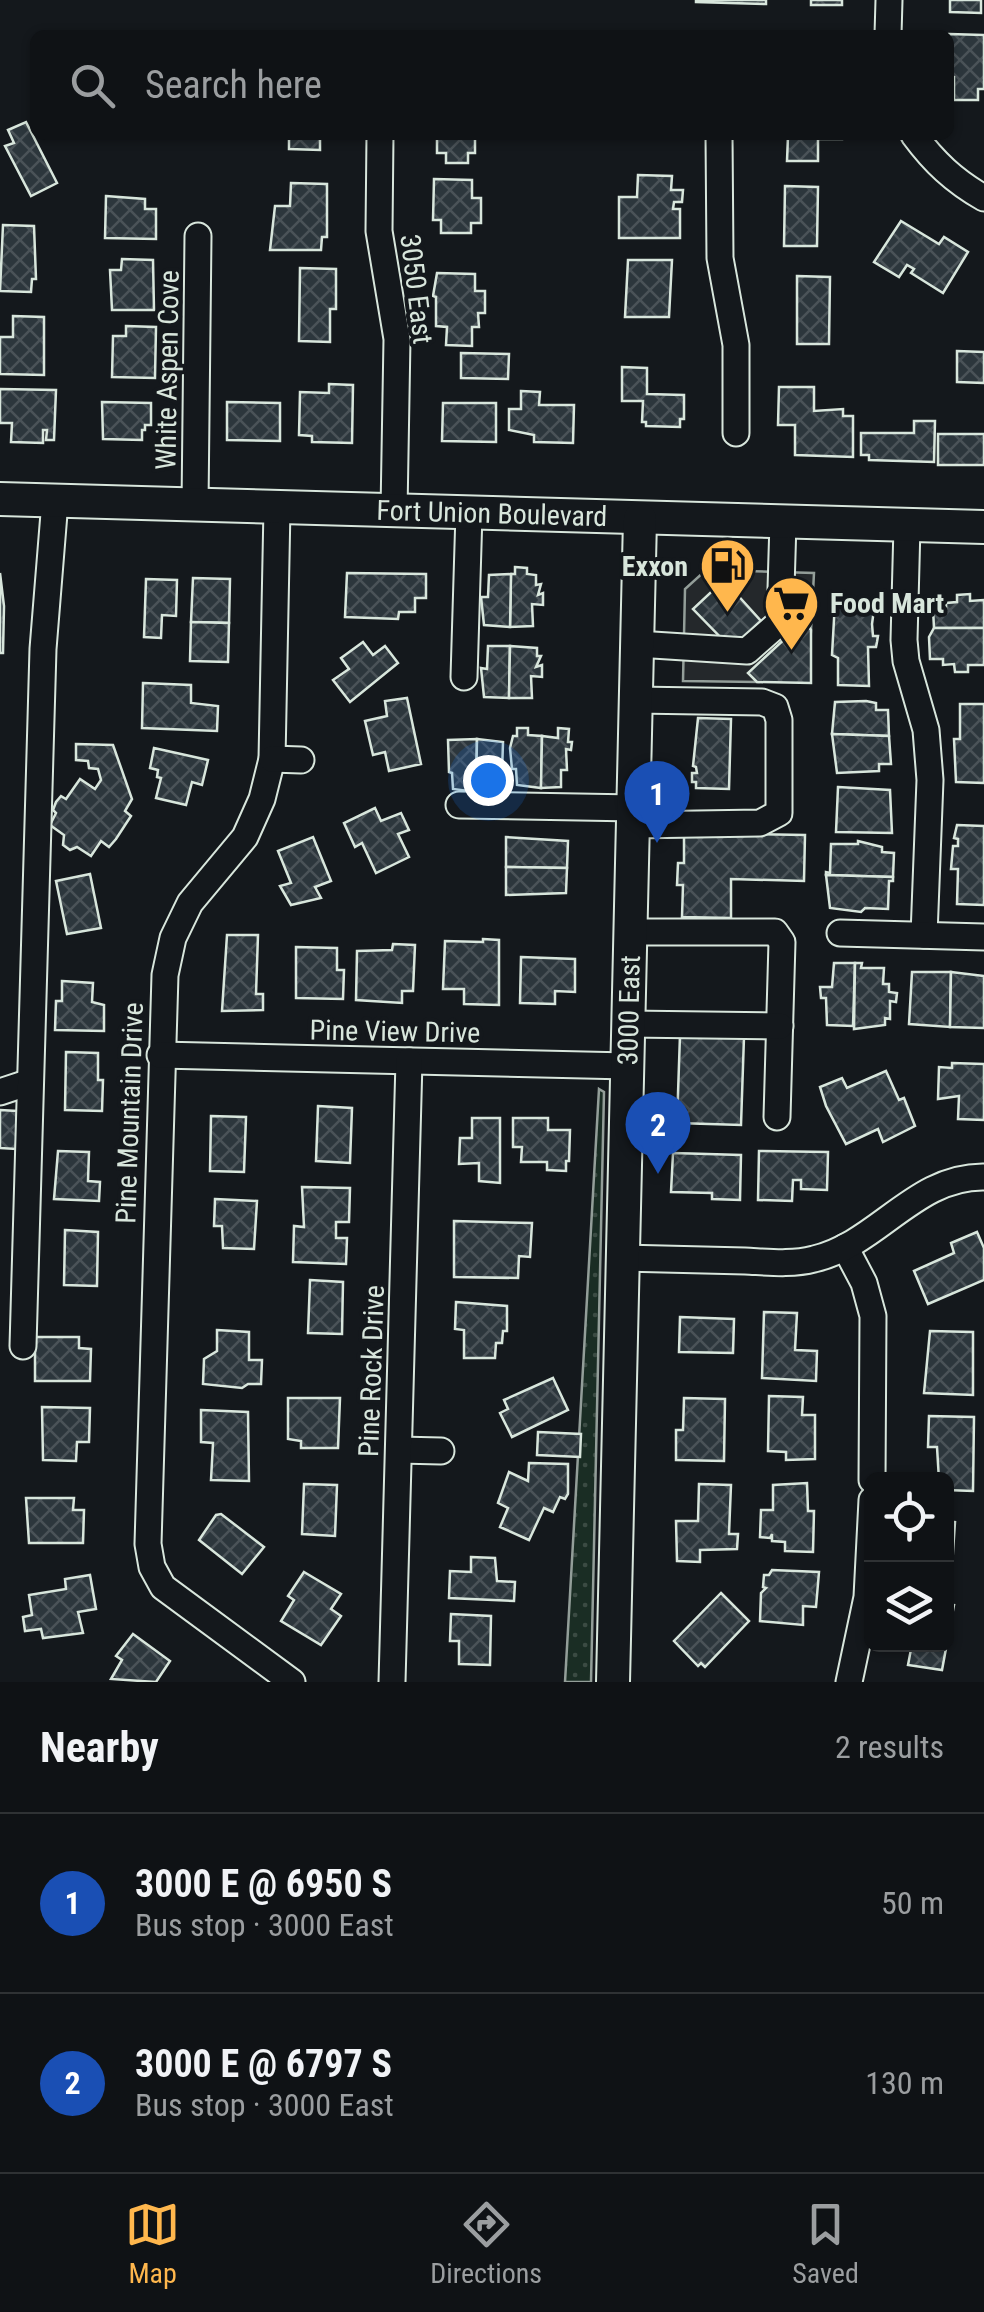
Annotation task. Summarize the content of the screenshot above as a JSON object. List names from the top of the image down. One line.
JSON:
{"streets":{"main road":["Fort Union Boulevard","3000 East"],"street":["3050 East","White Aspen Cove","Pine View Drive","Pine Mountain Drive","Pine Rock Drive"]},"crossings":[["3050 East","Fort Union Boulevard"],["White Aspen Cove","Fort Union Boulevard"],["Fort Union Boulevard","3000 East"],["Fort Union Boulevard","Pine Mountain Drive"],["3000 East","Pine View Drive"],["Pine View Drive","Pine Mountain Drive"],["Pine View Drive","Pine Rock Drive"]],"places":{"fuel station":["Exxon"],"supermarket":["Food Mart"]},"page":{"search":"Search here","pins":["1","2"],"heading":["Nearby","2 results"],"list":[{"mark":"1","name":"3000 E @ 6950 S","note":"Bus stop · 3000 East","value":"50 m"},{"mark":"2","name":"3000 E @ 6797 S","note":"Bus stop · 3000 East","value":"130 m"}],"nav":["Map","Directions","Saved"]}}
